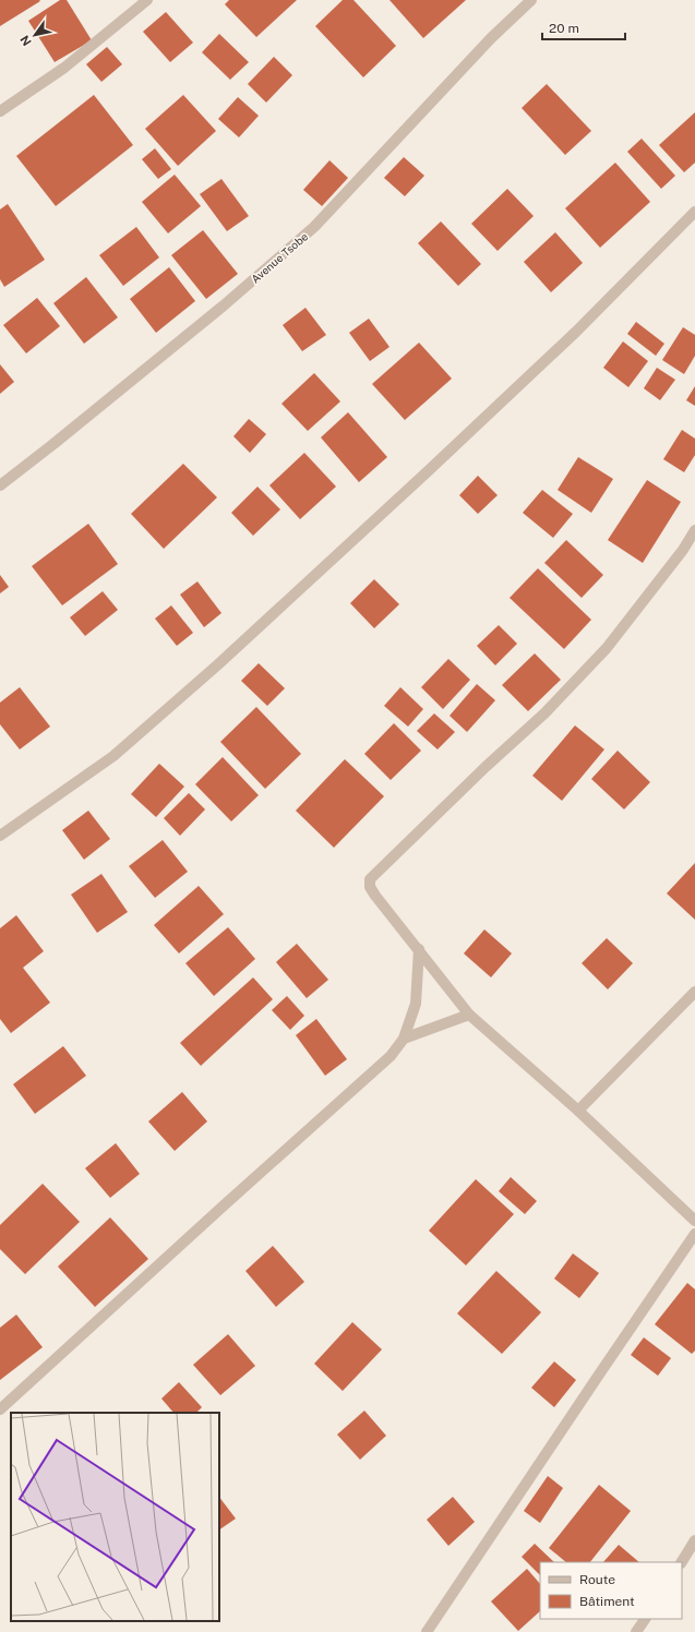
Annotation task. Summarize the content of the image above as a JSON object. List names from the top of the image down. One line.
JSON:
{"streets":{"street":["Avenue Tsobe"]},"legend":["Route","Bâtiment"],"scale_bar":"20 m","north":"bottom left"}
